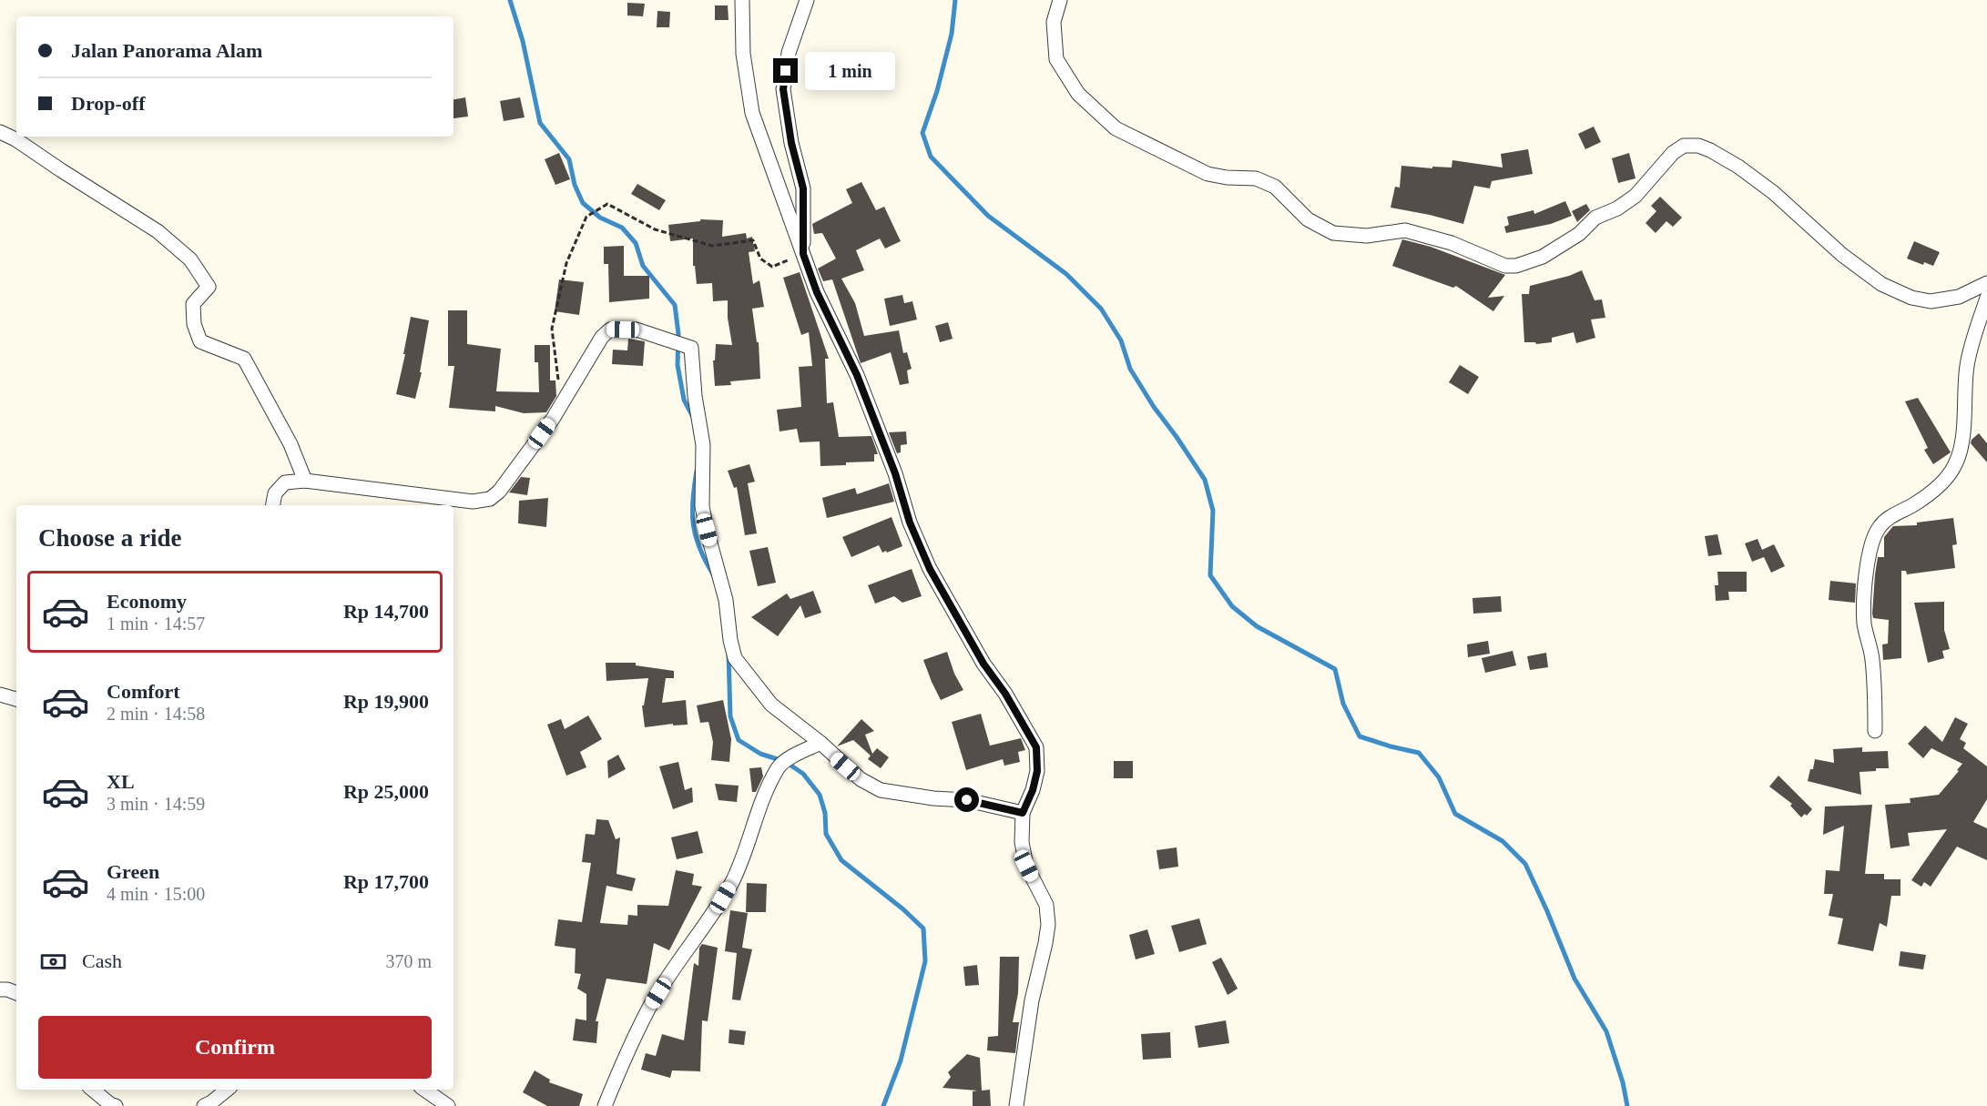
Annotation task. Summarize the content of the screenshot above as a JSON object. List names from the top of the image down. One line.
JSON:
{"page":{"banner":["Jalan Panorama Alam","Drop-off"],"bubble":"1 min","heading":"Choose a ride","list":[{"name":"Economy","note":"1 min · 14:57","value":"Rp 14,700"},{"name":"Comfort","note":"2 min · 14:58","value":"Rp 19,900"},{"name":"XL","note":"3 min · 14:59","value":"Rp 25,000"},{"name":"Green","note":"4 min · 15:00","value":"Rp 17,700"}],"pay":["Cash","370 m"],"buttons":"Confirm"}}
